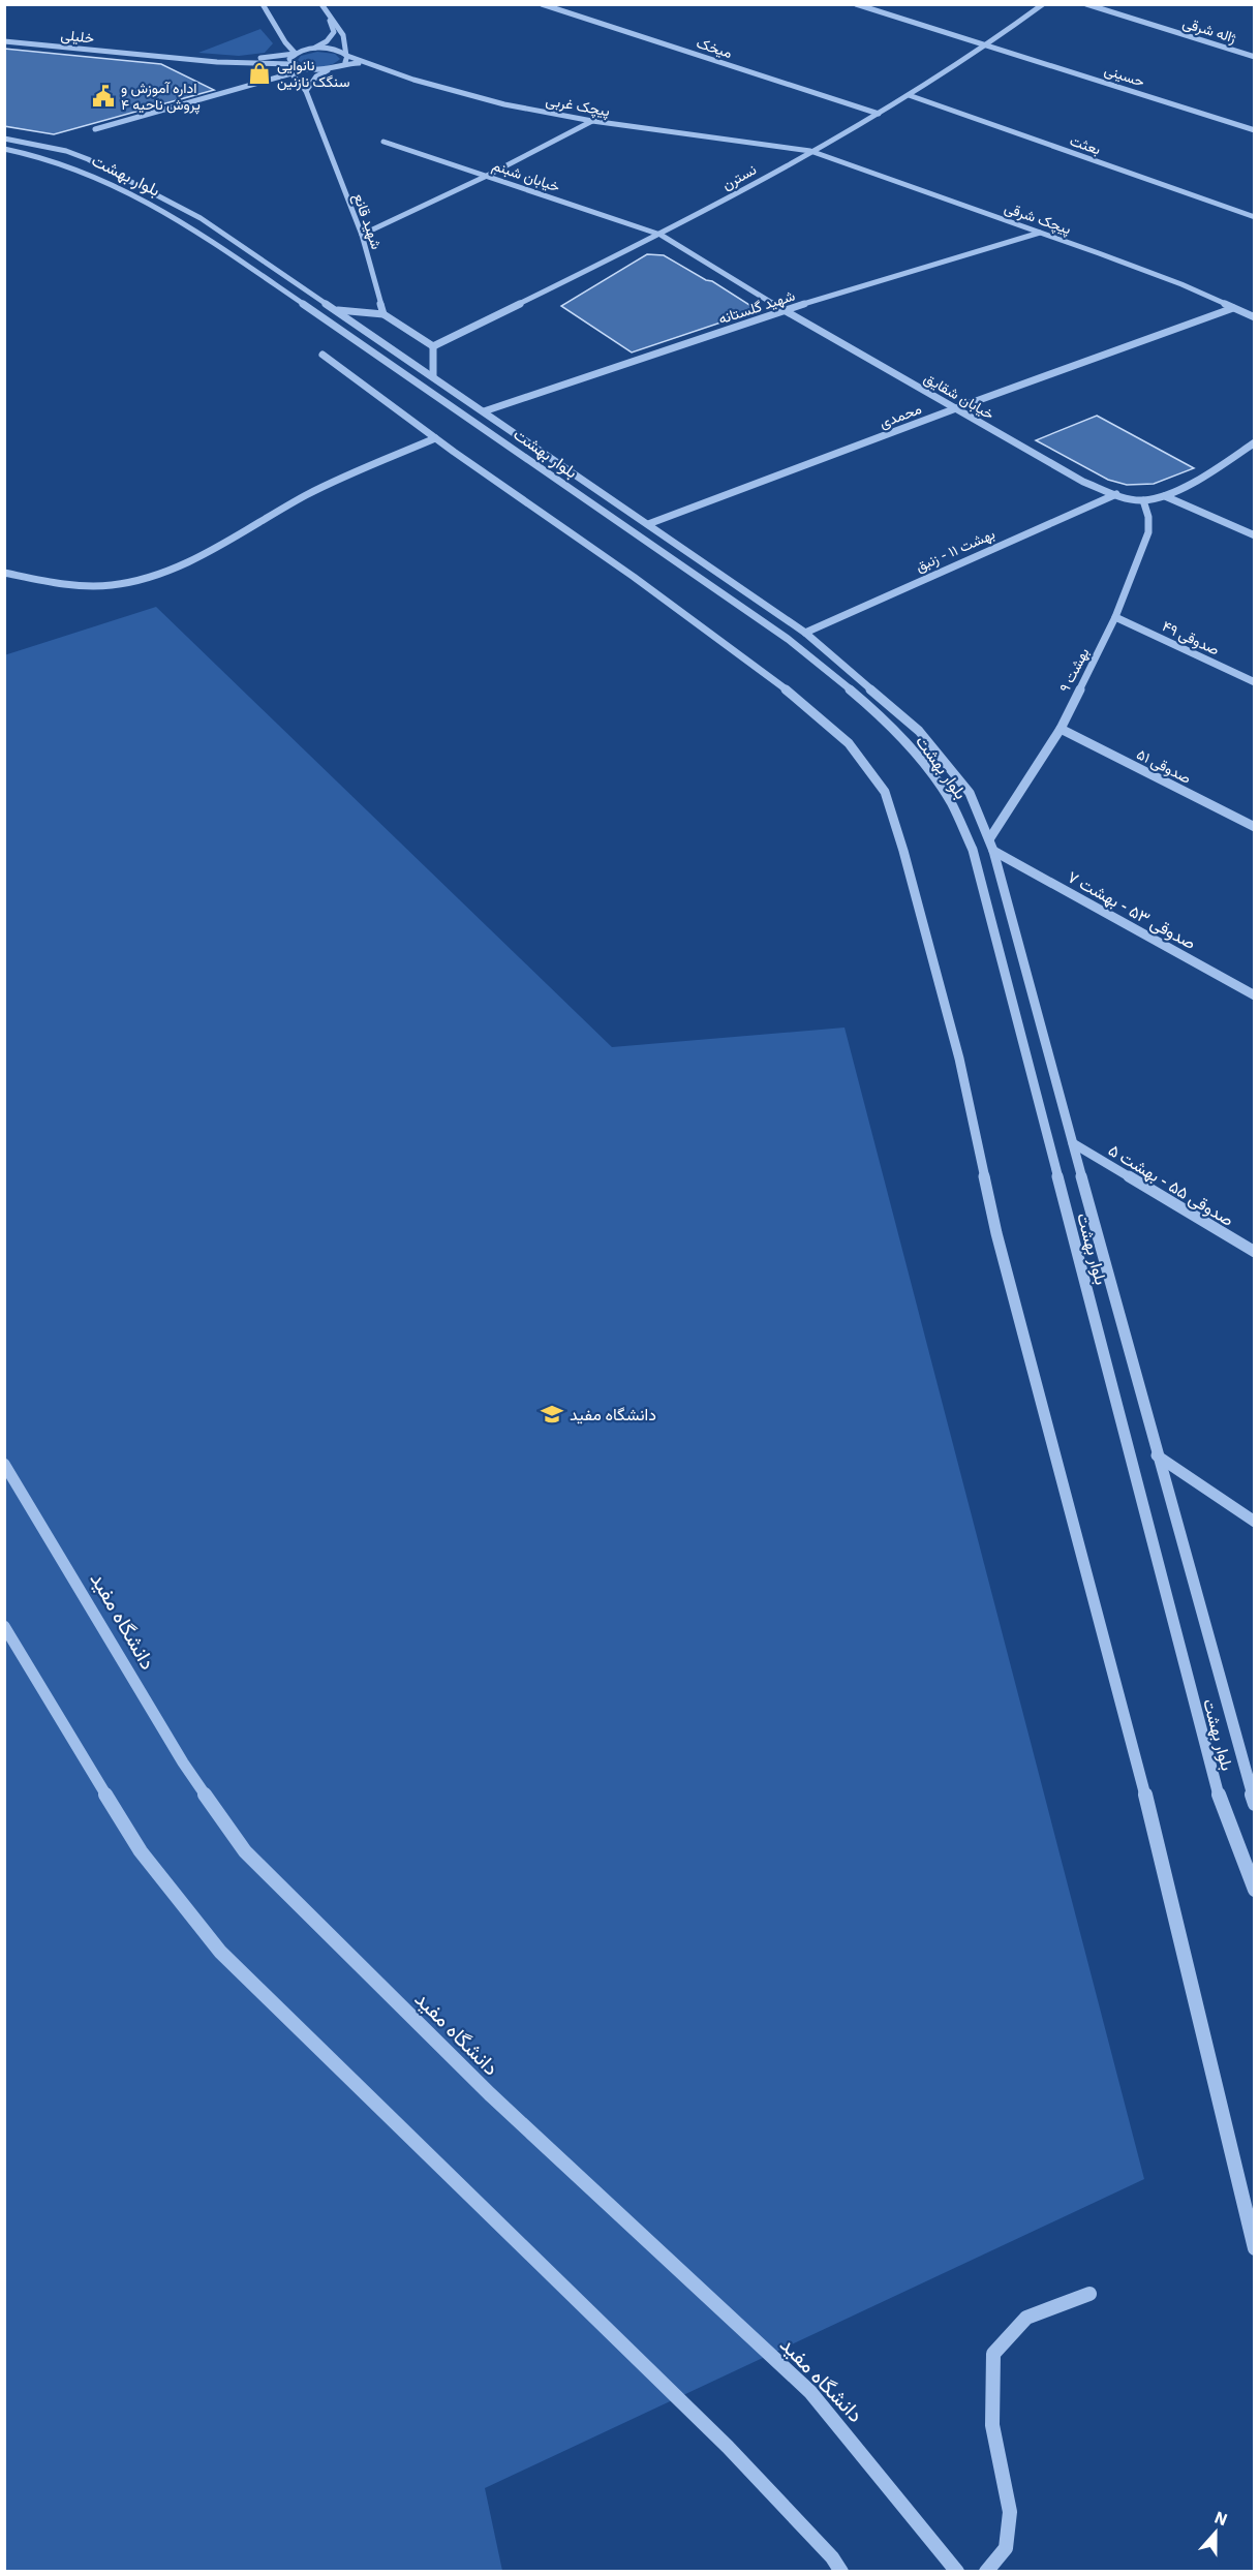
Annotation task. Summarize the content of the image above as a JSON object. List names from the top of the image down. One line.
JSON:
{"streets":{"street":["ژاله شرقی","خلیلی","میخک","حسینی","پیچک غربی","بعثت","بلوار بهشت","خیابان شبنم","نسترن","پیچک شرقی","شهید قانع","شهید گلستانه","خیابان شقایق","محمدی","بهشت ۱۱ - زنبق","صدوقی ۴۹","بهشت ۹","صدوقی ۵۱","صدوقی ۵۳ - بهشت ۷","صدوقی ۵۵ - بهشت ۵","دانشگاه مفید"]},"crossings":[["میخک","نسترن"],["حسینی","نسترن"],["پیچک غربی","نسترن"],["پیچک غربی","پیچک شرقی"],["بعثت","نسترن"],["بلوار بهشت","شهید گلستانه"],["بلوار بهشت","محمدی"],["بلوار بهشت","بهشت ۱۱ - زنبق"],["بلوار بهشت","بهشت ۹"],["بلوار بهشت","صدوقی ۵۳ - بهشت ۷"],["بلوار بهشت","صدوقی ۵۵ - بهشت ۵"],["خیابان شبنم","نسترن"],["خیابان شبنم","خیابان شقایق"],["نسترن","پیچک شرقی"],["نسترن","خیابان شقایق"],["پیچک شرقی","شهید گلستانه"],["پیچک شرقی","محمدی"],["شهید گلستانه","خیابان شقایق"],["خیابان شقایق","محمدی"],["خیابان شقایق","بهشت ۱۱ - زنبق"],["خیابان شقایق","بهشت ۹"],["صدوقی ۴۹","بهشت ۹"],["بهشت ۹","صدوقی ۵۱"]],"places":{"shop":["نانوایی سنگک نازنین"],"public building":["اداره آموزش و پروش ناحیه ۴"],"school or university":["دانشگاه مفید"]},"north":"top"}
